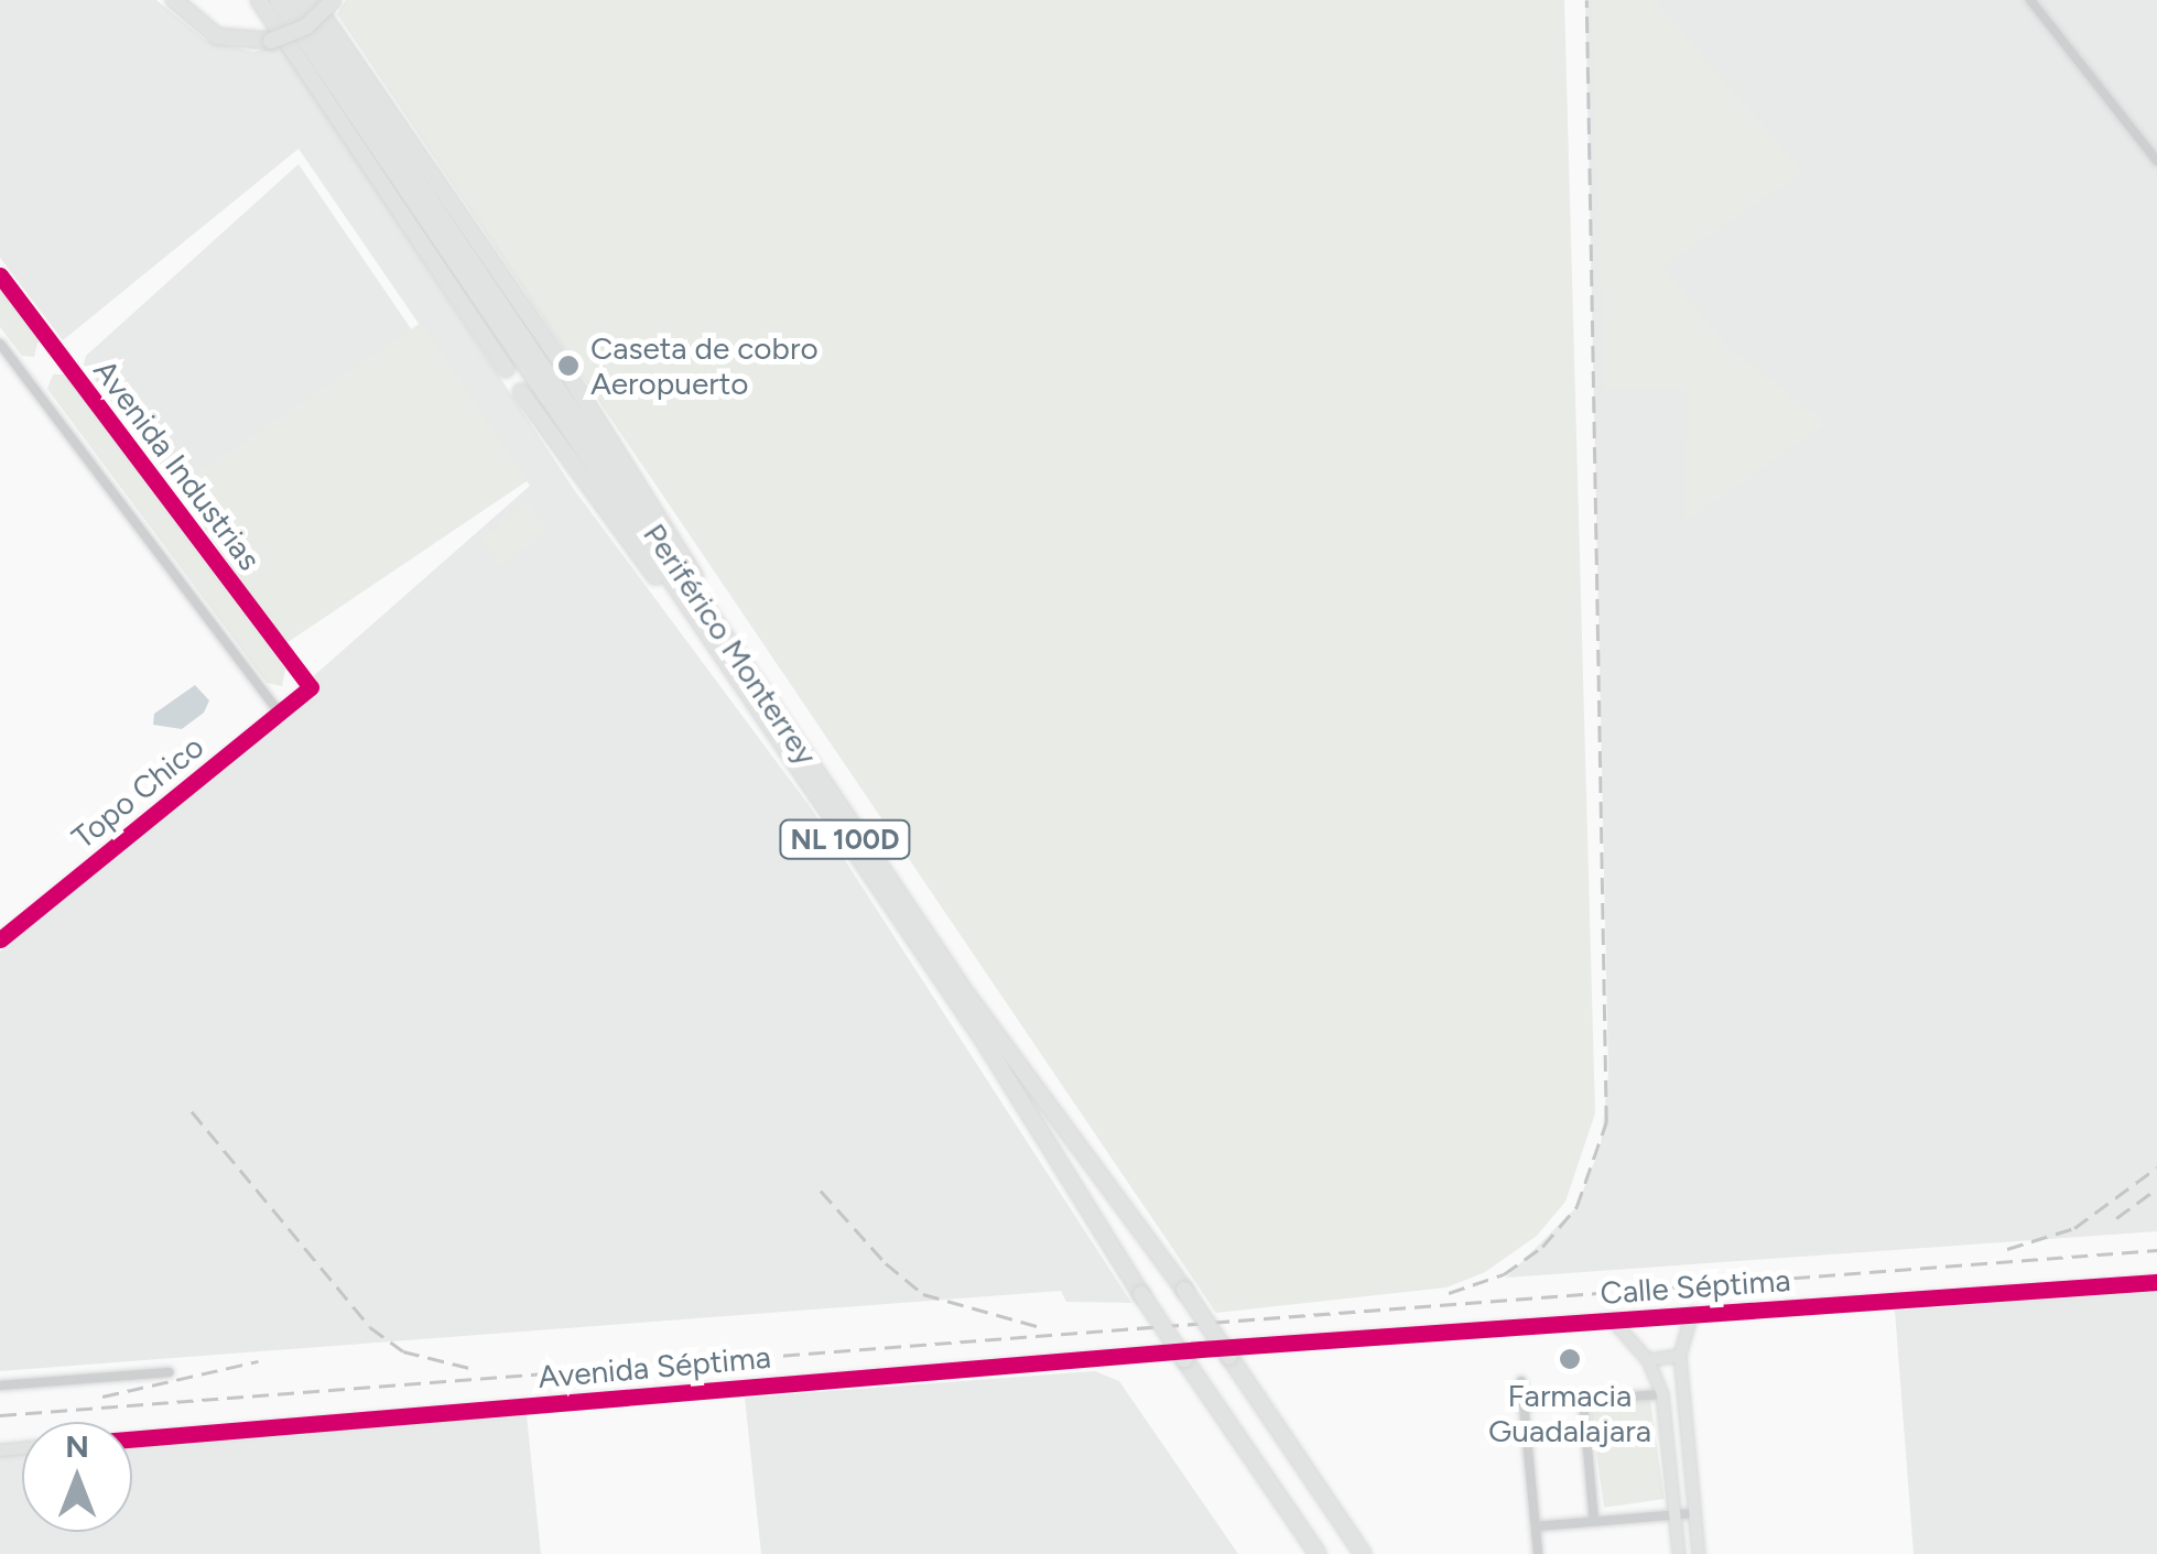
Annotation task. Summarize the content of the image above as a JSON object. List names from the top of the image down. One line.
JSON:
{"streets":{"highway":["Periférico Monterrey","NL 100D"],"street":["Avenida Industrias","Topo Chico","Calle Séptima","Avenida Séptima"]},"crossings":[["Avenida Industrias","Topo Chico"],["Periférico Monterrey","Calle Séptima"],["Periférico Monterrey","Avenida Séptima"],["Calle Séptima","Avenida Séptima"]],"places":["Caseta de cobro Aeropuerto","Farmacia Guadalajara"],"north":"top"}
